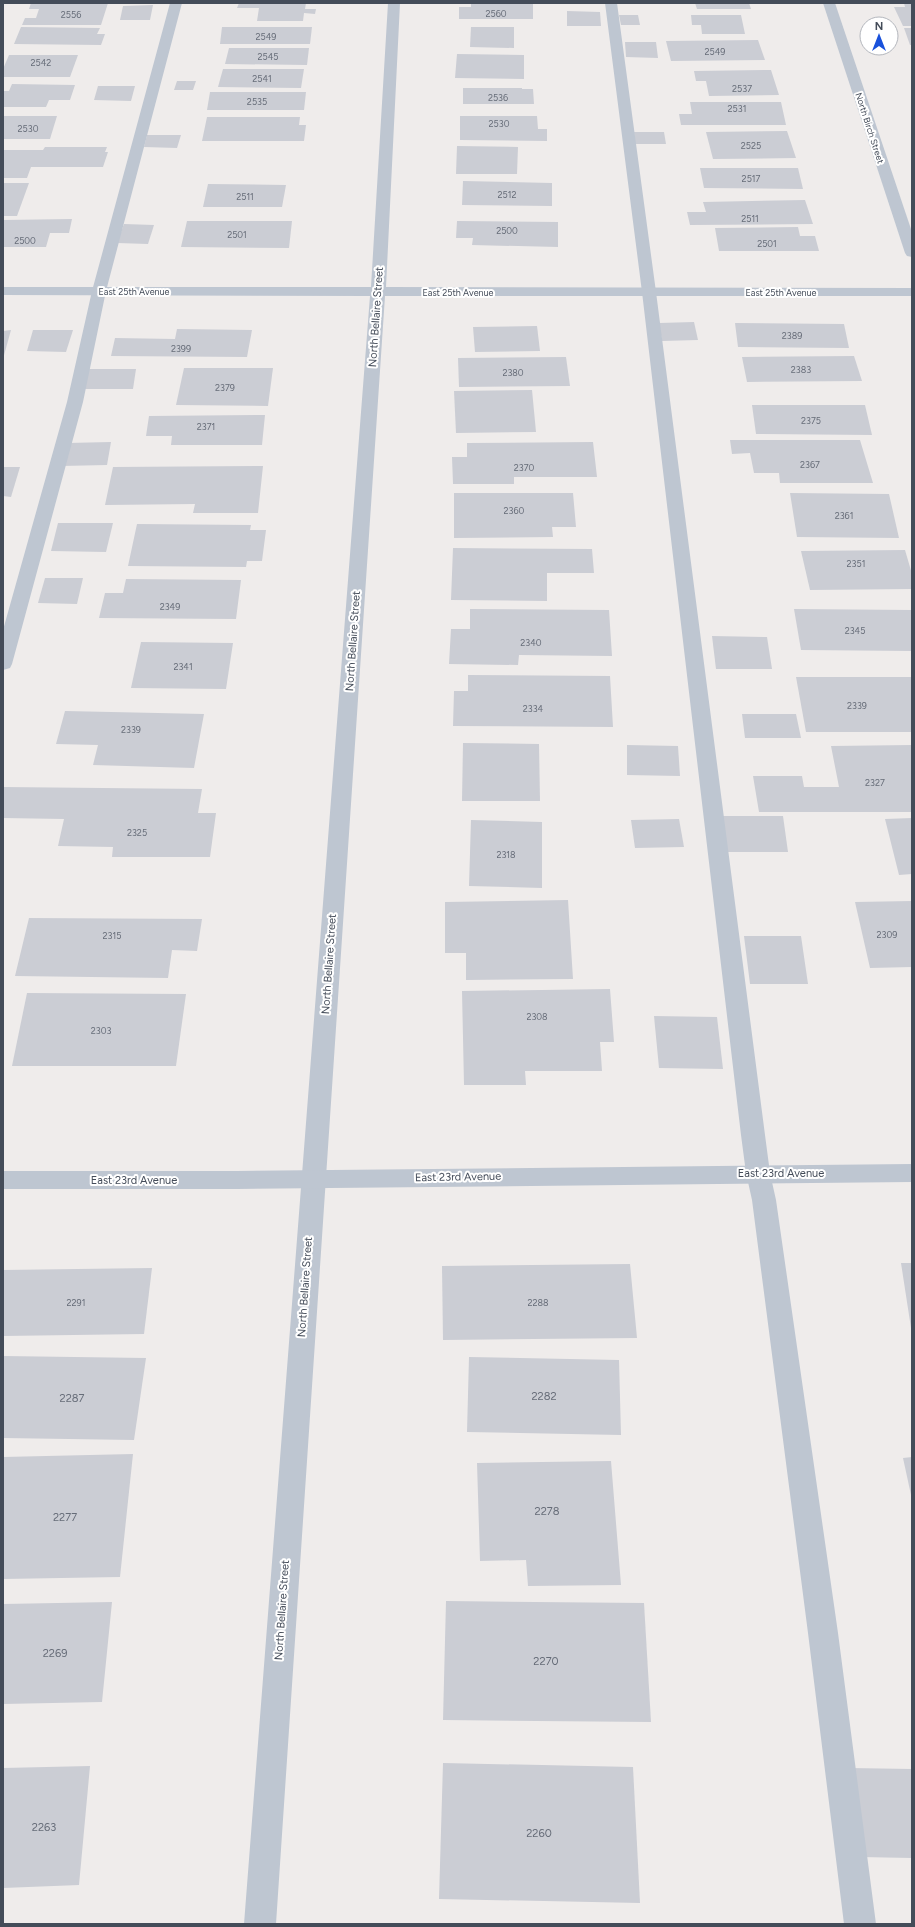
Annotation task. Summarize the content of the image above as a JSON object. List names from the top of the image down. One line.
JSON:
{"streets":{"street":["North Birch Street","East 25th Avenue","North Bellaire Street","East 23rd Avenue"]},"crossings":[["East 25th Avenue","North Bellaire Street"],["North Bellaire Street","East 23rd Avenue"]],"house_numbers":["2560","2556","2549","2549","2545","2542","2541","2537","2536","2535","2531","2530","2530","2525","2517","2512","2511","2511","2500","2501","2500","2501","2389","2399","2383","2380","2379","2375","2371","2367","2370","2360","2361","2351","2349","2345","2340","2341","2339","2334","2339","2327","2325","2318","2309","2315","2308","2303","2291","2288","2282","2287","2278","2277","2269","2270","2263","2260"],"north":"top"}
